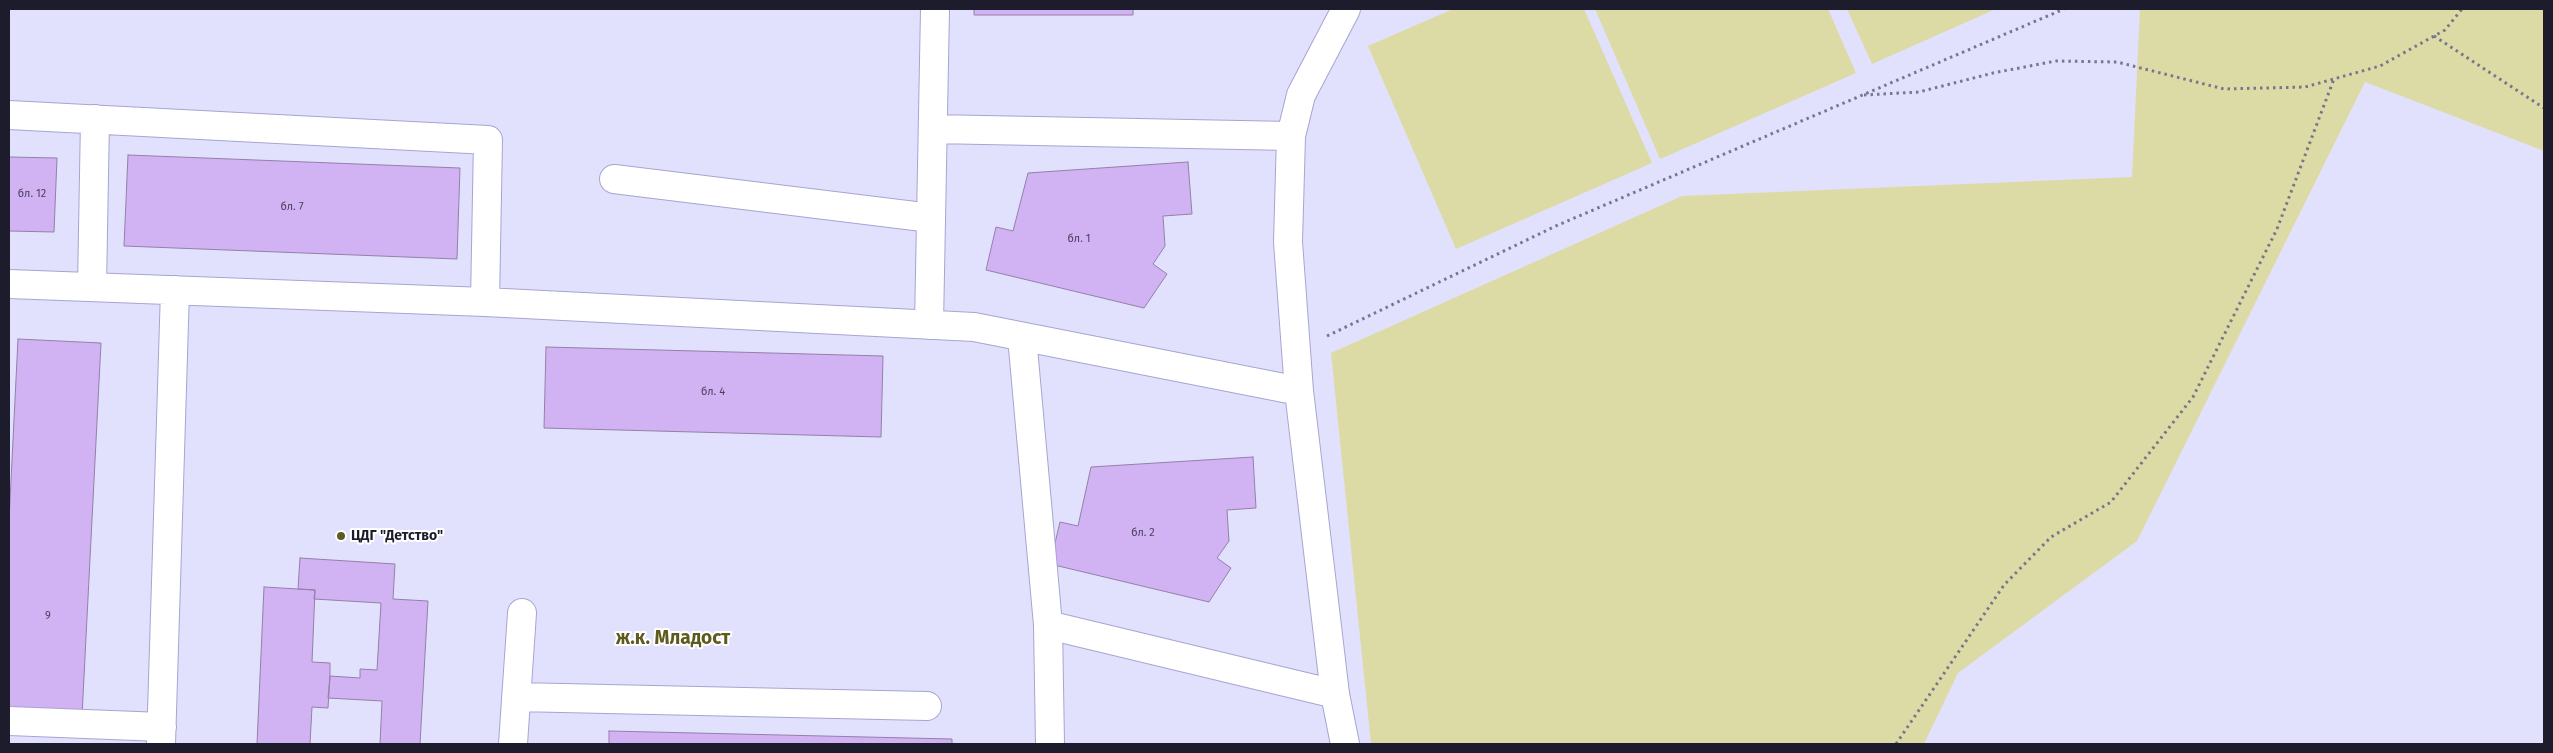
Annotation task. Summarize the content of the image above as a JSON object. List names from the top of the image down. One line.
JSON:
{"districts":["ж.к. Младост"],"places":["ЦДГ \"Детство\""],"house_numbers":["бл. 12","бл. 7","бл. 1","бл. 4","бл. 2","9"]}
